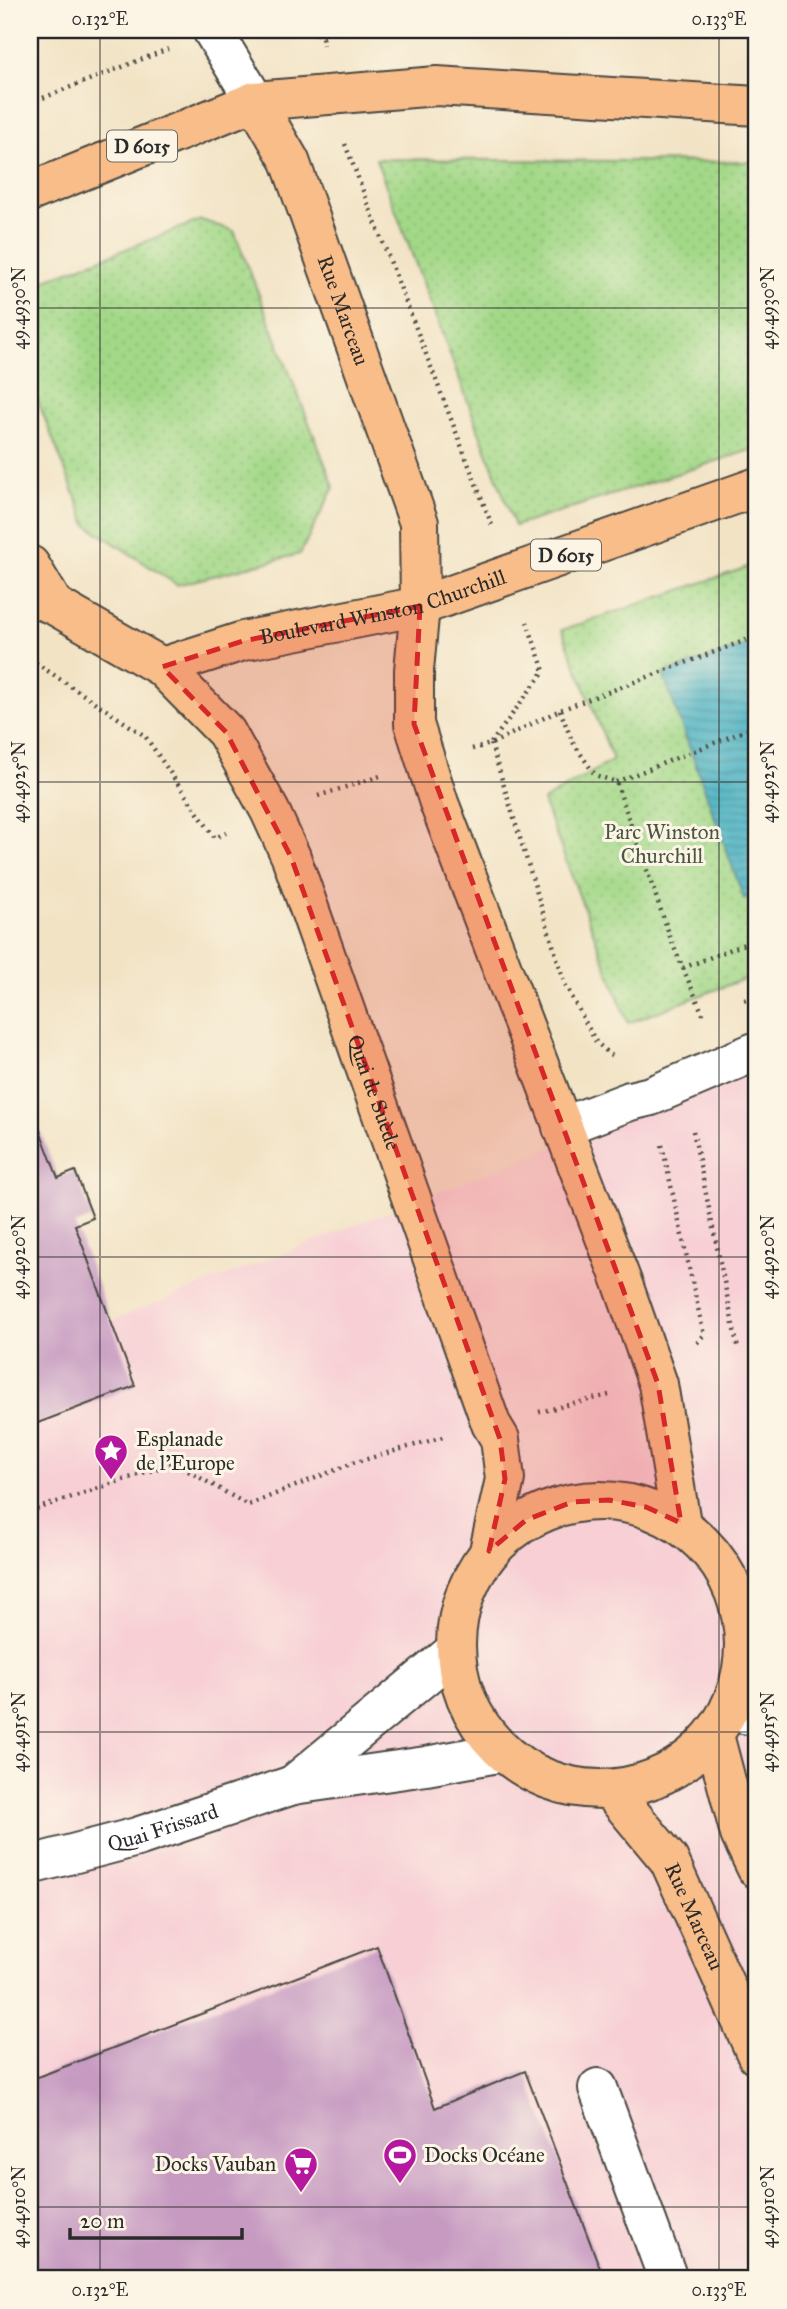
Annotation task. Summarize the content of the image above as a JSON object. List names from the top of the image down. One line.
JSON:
{"streets":{"main road":["D 6015","Rue Marceau","Boulevard Winston Churchill","Quai de Suède"],"street":["Quai Frissard"]},"crossings":[["D 6015","Rue Marceau"],["Rue Marceau","Boulevard Winston Churchill"],["Boulevard Winston Churchill","Quai de Suède"]],"parks":["Parc Winston Churchill"],"places":{"place":["Esplanade de l'Europe"],"sports":["Docks Océane"],"supermarket":["Docks Vauban"]},"scale_bar":"20 m","coordinates":["0.132°E","0.133°E","49.4930°N","49.4925°N","49.4920°N","49.4915°N","49.4910°N"]}
